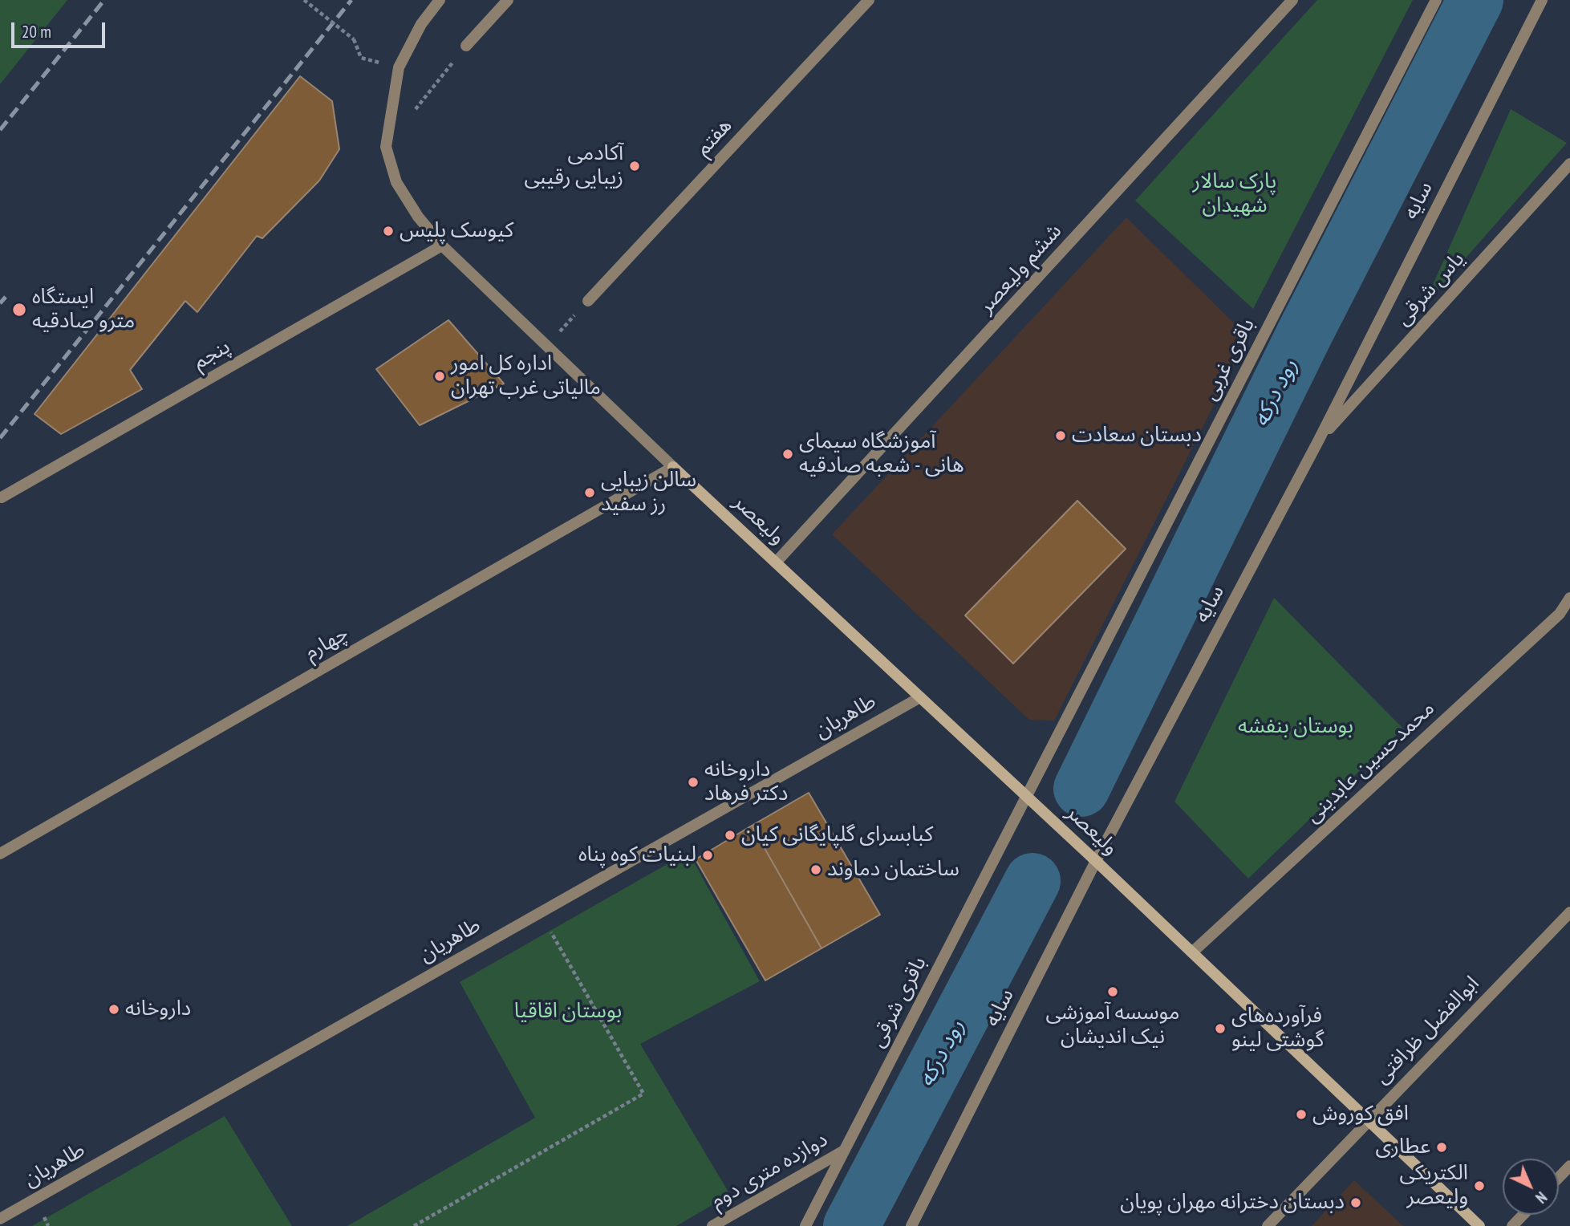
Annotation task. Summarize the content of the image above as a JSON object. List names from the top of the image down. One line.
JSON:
{"streets":{"main road":["ولیعصر"],"street":["هفتم","سایه","ششم ولیعصر","یاس شرقی","پنجم","باقری غربی","چهارم","طاهریان","محمدحسین عابدینی","باقری شرقی","ابوالفضل ظرافتی","دوازده متری دوم"]},"crossings":[["سایه","یاس شرقی"],["سایه","ولیعصر"],["ششم ولیعصر","ولیعصر"],["باقری غربی","ولیعصر"],["باقری غربی","باقری شرقی"],["ولیعصر","چهارم"],["ولیعصر","طاهریان"],["ولیعصر","محمدحسین عابدینی"],["ولیعصر","باقری شرقی"],["ولیعصر","ابوالفضل ظرافتی"],["باقری شرقی","دوازده متری دوم"]],"water":["رود درکه"],"parks":["پارک سالار شهیدان","بوستان بنفشه","بوستان اقاقیا"],"places":["آکادمی زیبایی رقیبی","کیوسک پلیس","ایستگاه مترو صادقیه","اداره کل امور مالیاتی غرب تهران","دبستان سعادت","آموزشگاه سیمای هانی - شعبه صادقیه","سالن زیبایی رز سفید","داروخانه دکتر فرهاد","کبابسرای گلپایگانی کیان","لبنیات کوه پناه","ساختمان دماوند","موسسه آموزشی نیک اندیشان","داروخانه","فرآورده‌های گوشتی لینو","افق کوروش","عطاری","الکتریکی ولیعصر","دبستان دخترانه مهران پويان"],"scale_bar":"20 m","north":"bottom right"}
